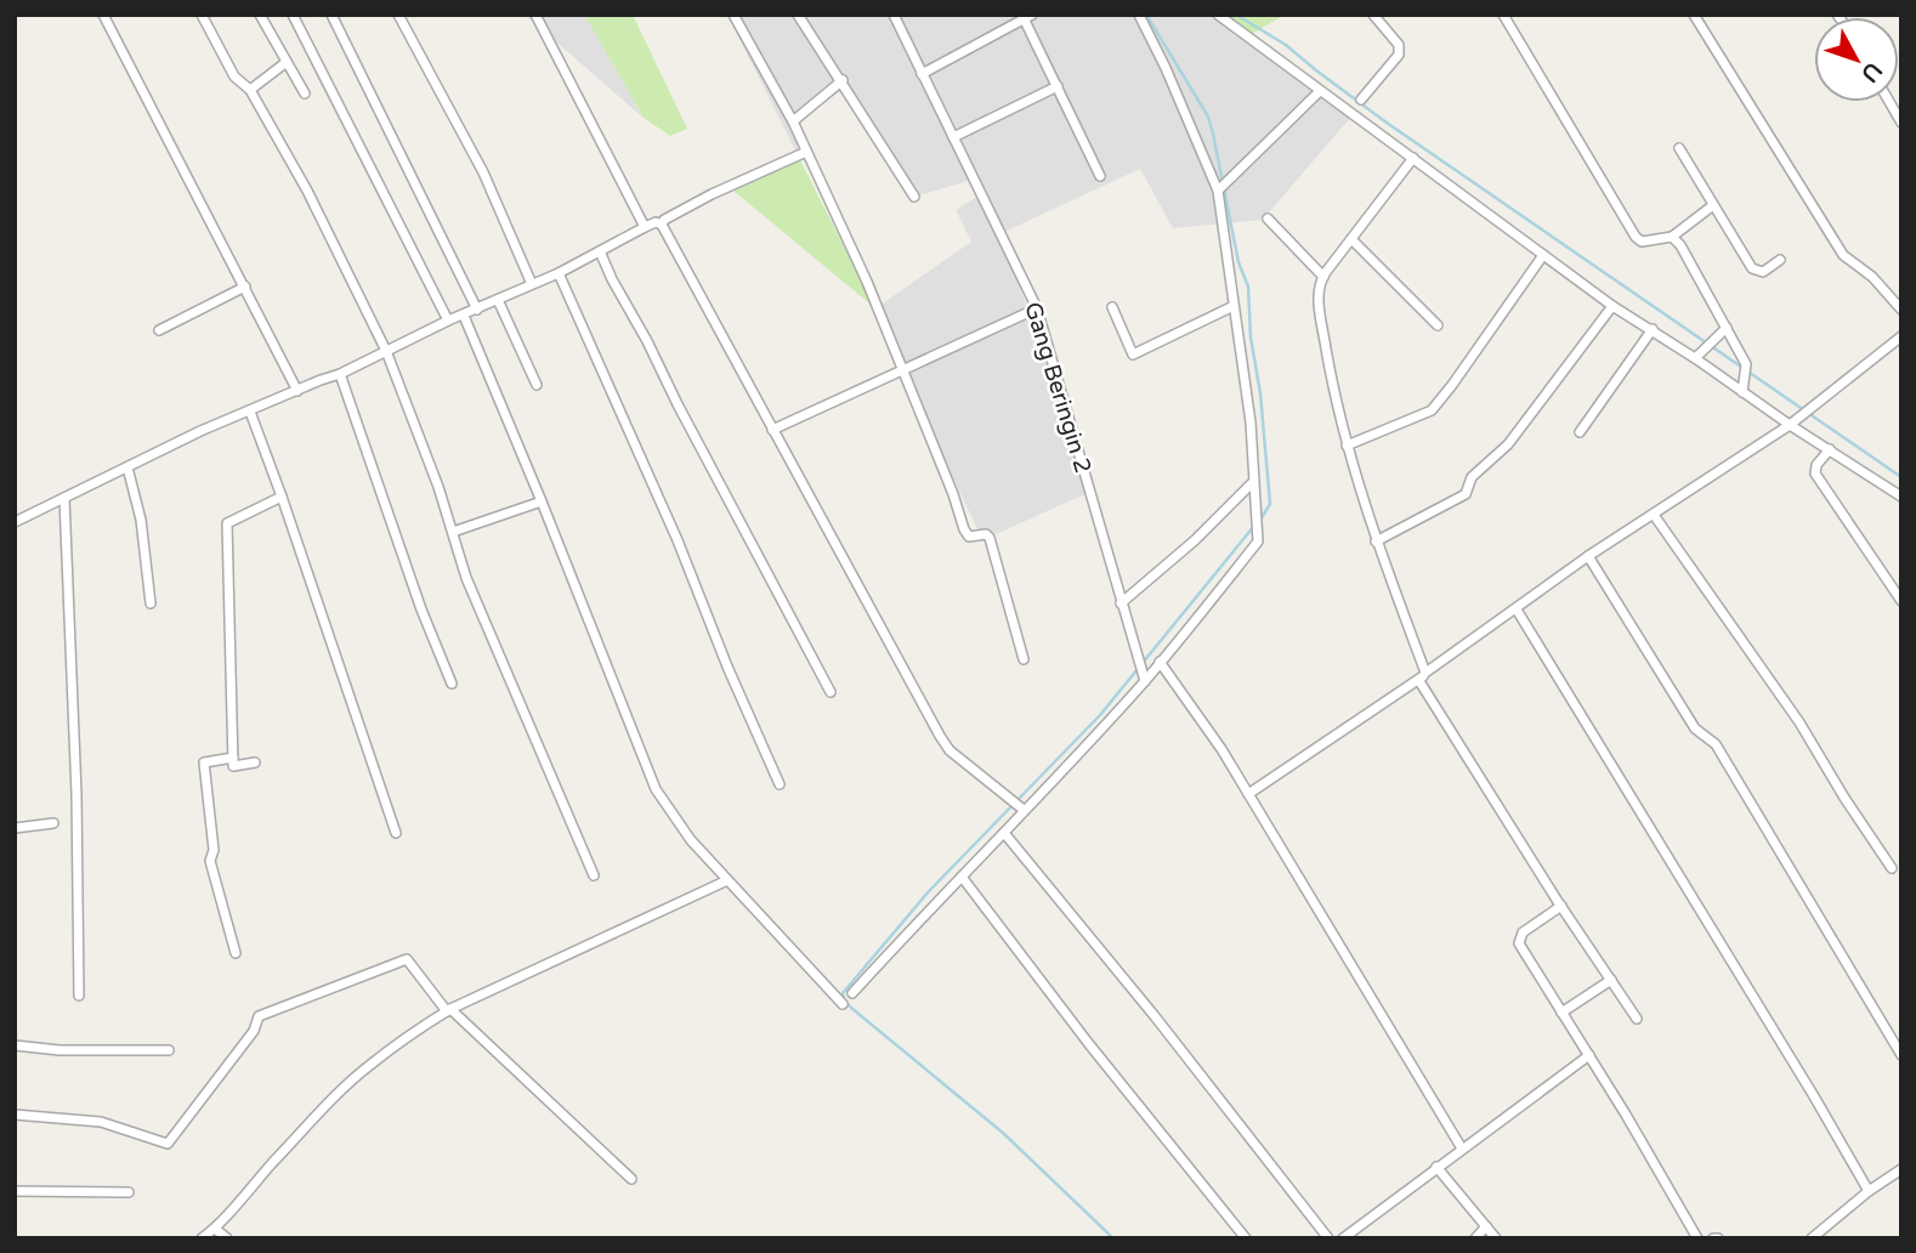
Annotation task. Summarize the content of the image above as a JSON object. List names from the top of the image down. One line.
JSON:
{"streets":{"street":["Gang Beringin 2"]},"north":"bottom right"}
